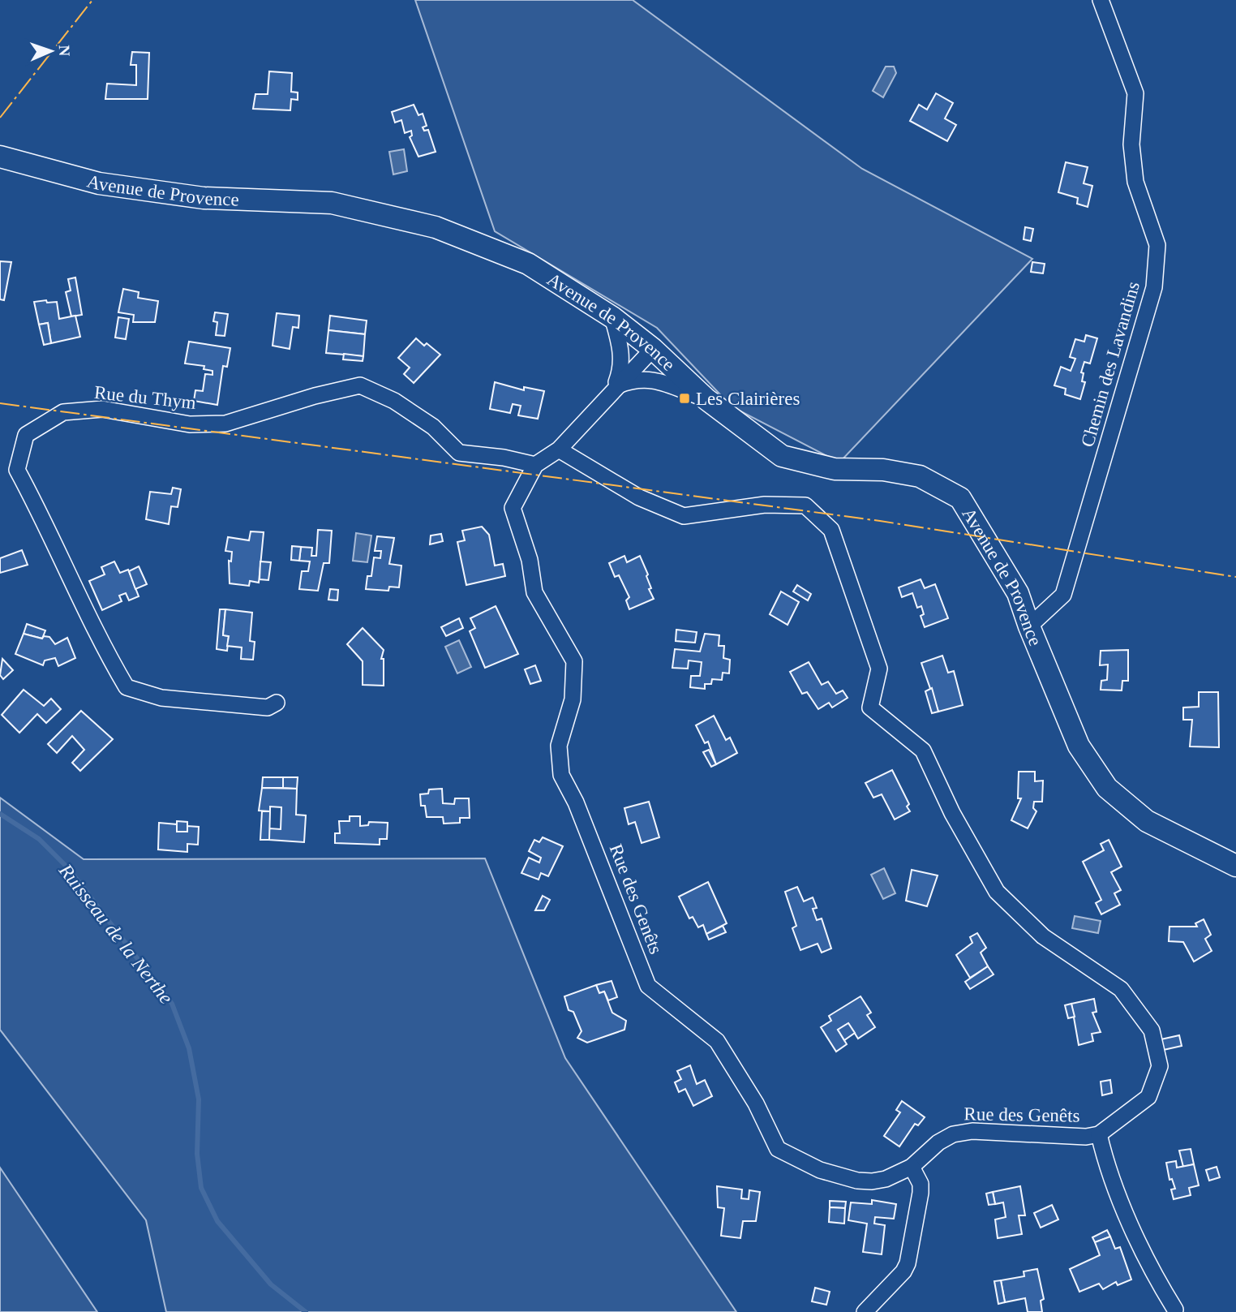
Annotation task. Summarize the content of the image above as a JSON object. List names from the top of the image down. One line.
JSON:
{"streets":{"street":["Avenue de Provence","Chemin des Lavandins","Rue du Thym","Rue des Genêts"]},"crossings":[["Avenue de Provence","Chemin des Lavandins"],["Avenue de Provence","Rue des Genêts"],["Rue du Thym","Rue des Genêts"]],"water":["Ruisseau de la Nerthe"],"places":{"transit":["Les Clairières"]},"north":"right"}
